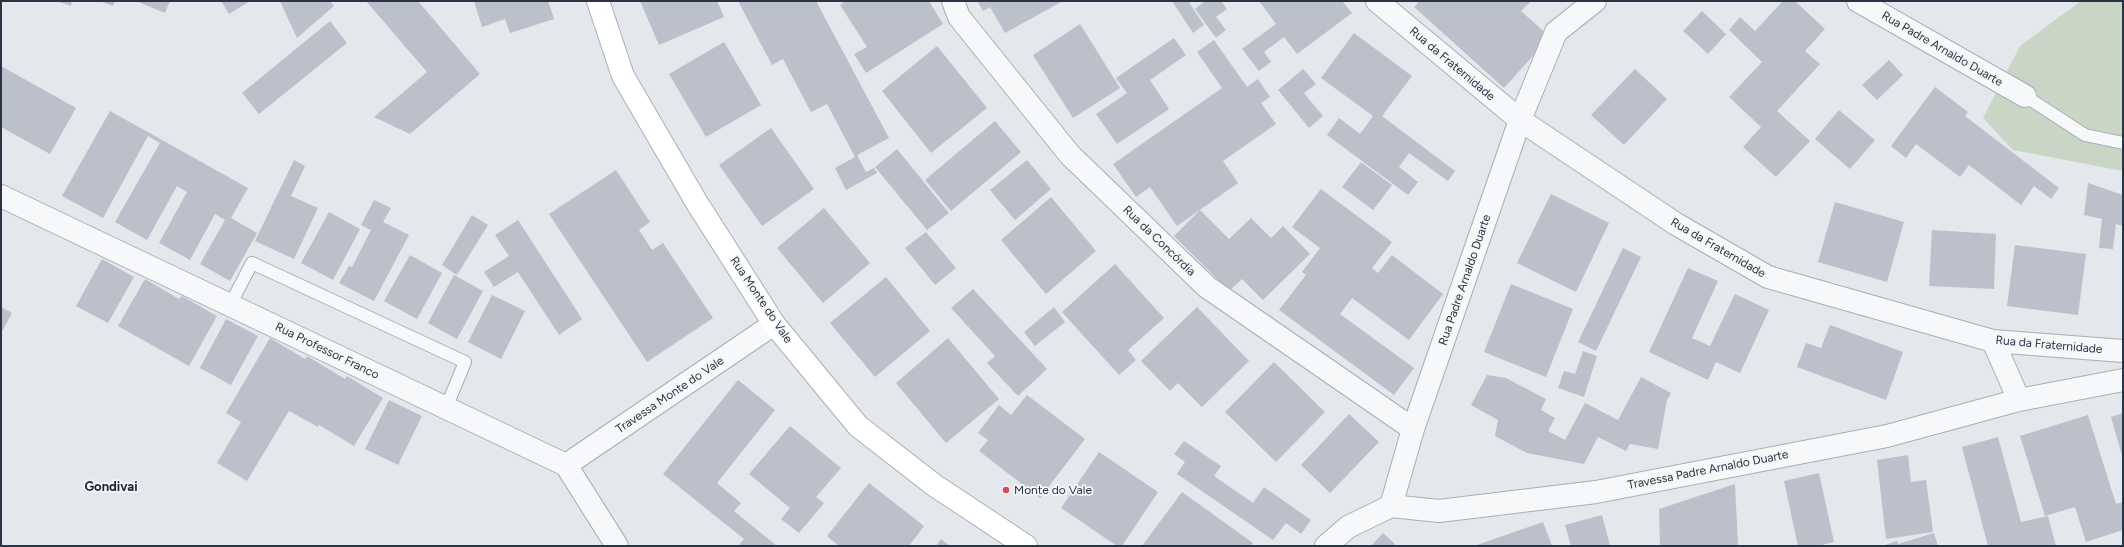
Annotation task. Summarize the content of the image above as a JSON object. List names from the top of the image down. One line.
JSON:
{"streets":{"street":["Rua Padre Arnaldo Duarte","Rua da Fraternidade","Rua da Concórdia","Rua Monte do Vale","Rua Professor Franco","Travessa Monte do Vale","Travessa Padre Arnaldo Duarte"]},"crossings":[["Rua Padre Arnaldo Duarte","Rua da Fraternidade"],["Rua Padre Arnaldo Duarte","Rua da Concórdia"],["Rua Padre Arnaldo Duarte","Travessa Padre Arnaldo Duarte"],["Rua Monte do Vale","Travessa Monte do Vale"],["Rua Professor Franco","Travessa Monte do Vale"]],"districts":["Gondivai"],"places":["Monte do Vale"]}
